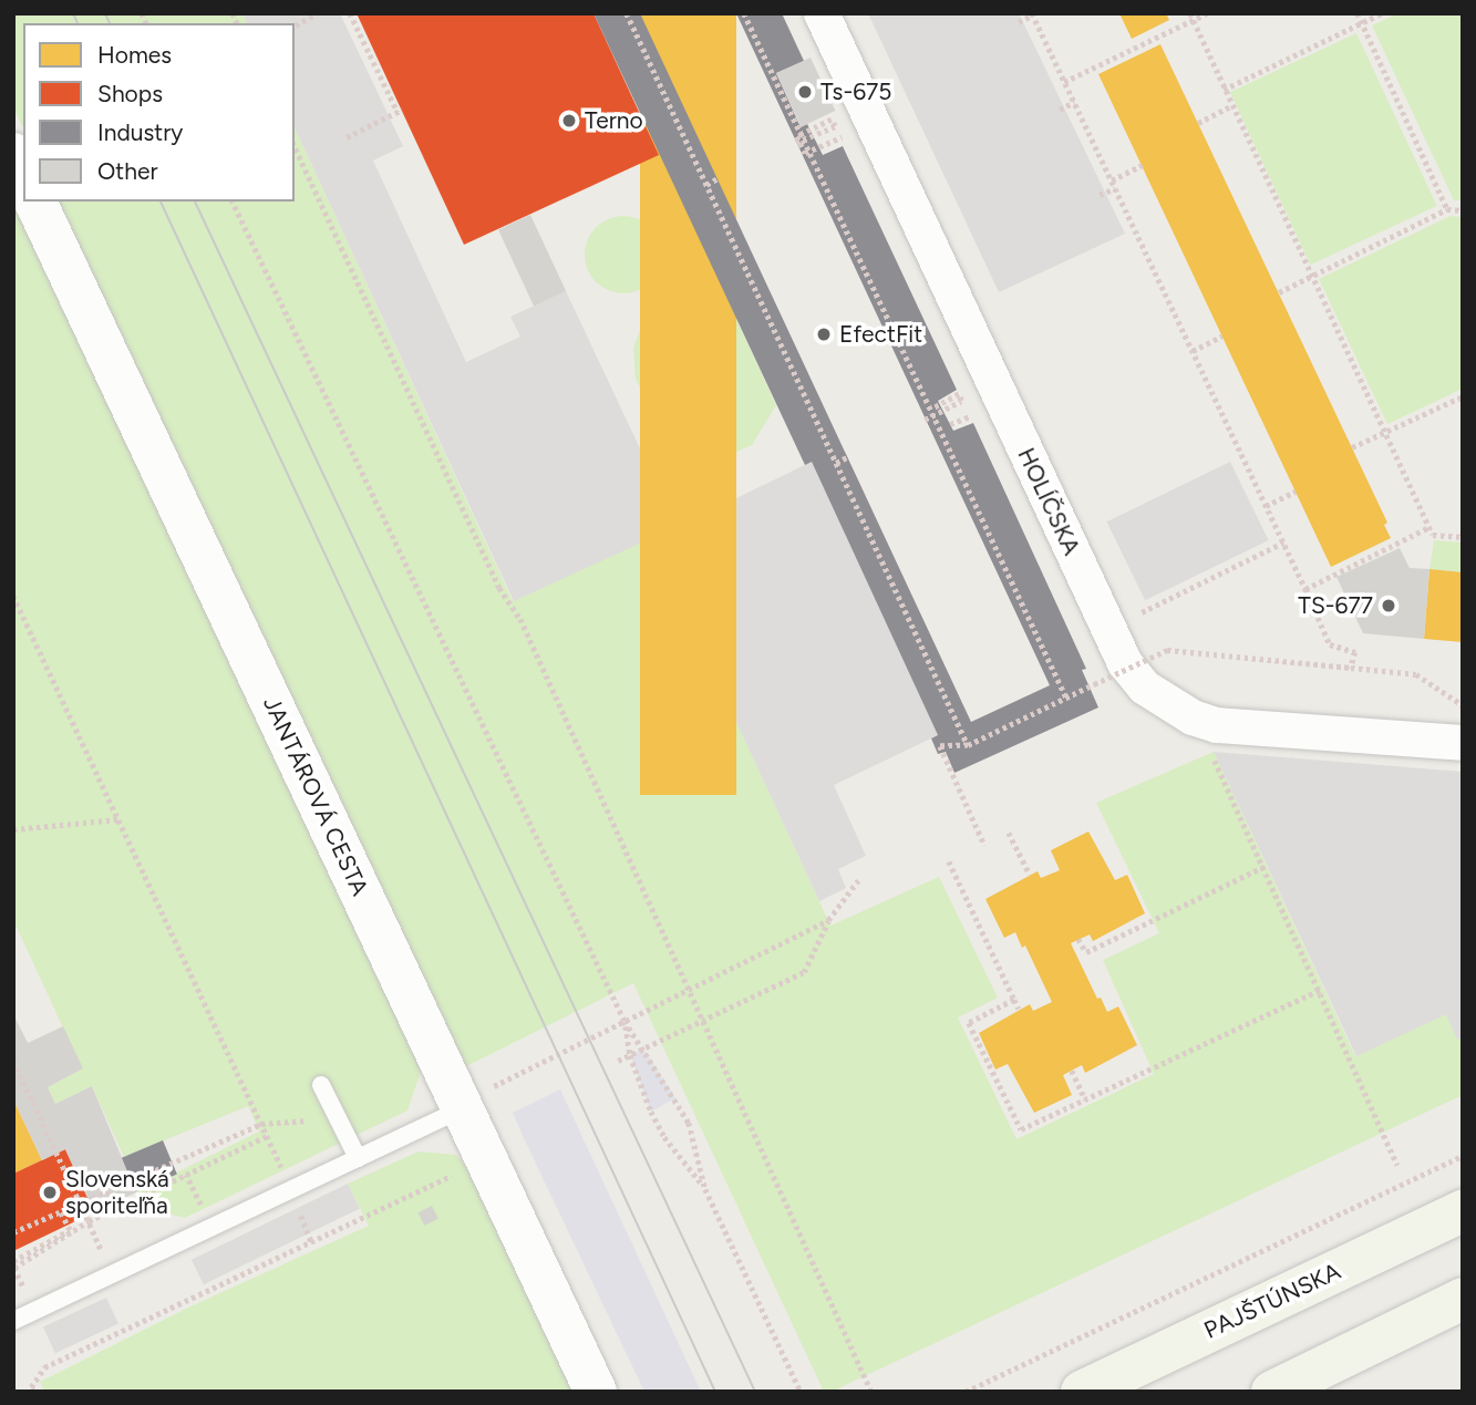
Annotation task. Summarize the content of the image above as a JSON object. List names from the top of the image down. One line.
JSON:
{"streets":{"main road":["PAJŠTÚNSKA"],"street":["HOLÍČSKA","JANTÁROVÁ CESTA"]},"places":["Ts-675","Terno","EfectFit","TS-677","Slovenská sporiteľňa"],"legend":["Homes","Shops","Industry","Other"]}
